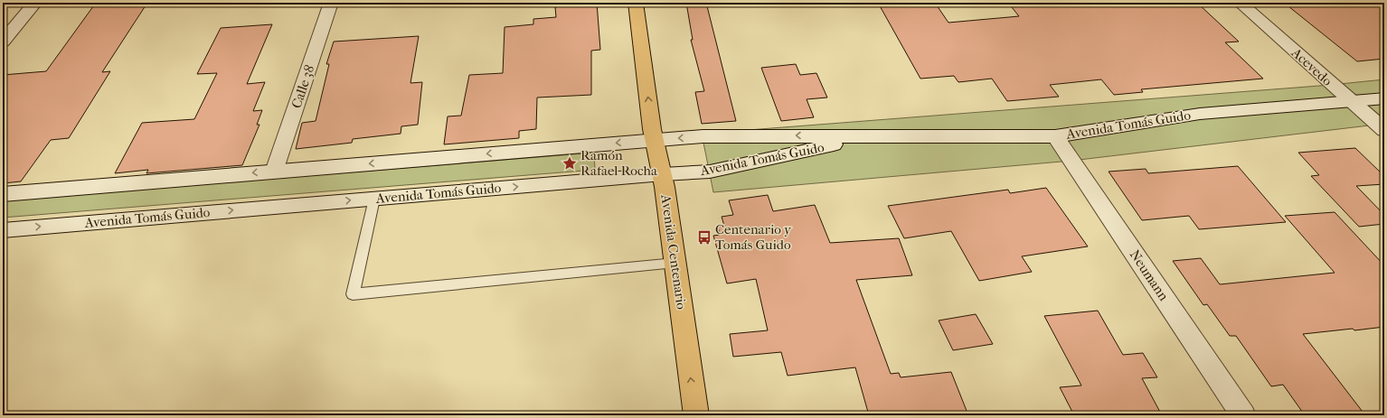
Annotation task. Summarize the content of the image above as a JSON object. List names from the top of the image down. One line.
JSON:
{"streets":{"main road":["Acevedo","Calle 38","Avenida Tomás Guido","Avenida Centenario","Neumann"]},"crossings":[["Acevedo","Avenida Tomás Guido"],["Calle 38","Avenida Tomás Guido"],["Avenida Tomás Guido","Avenida Centenario"],["Avenida Tomás Guido","Neumann"]],"one_way":["Avenida Centenario"],"places":{"place":["Ramón Rafael Rocha"],"bus stop":["Centenario y Tomás Guido"]}}
